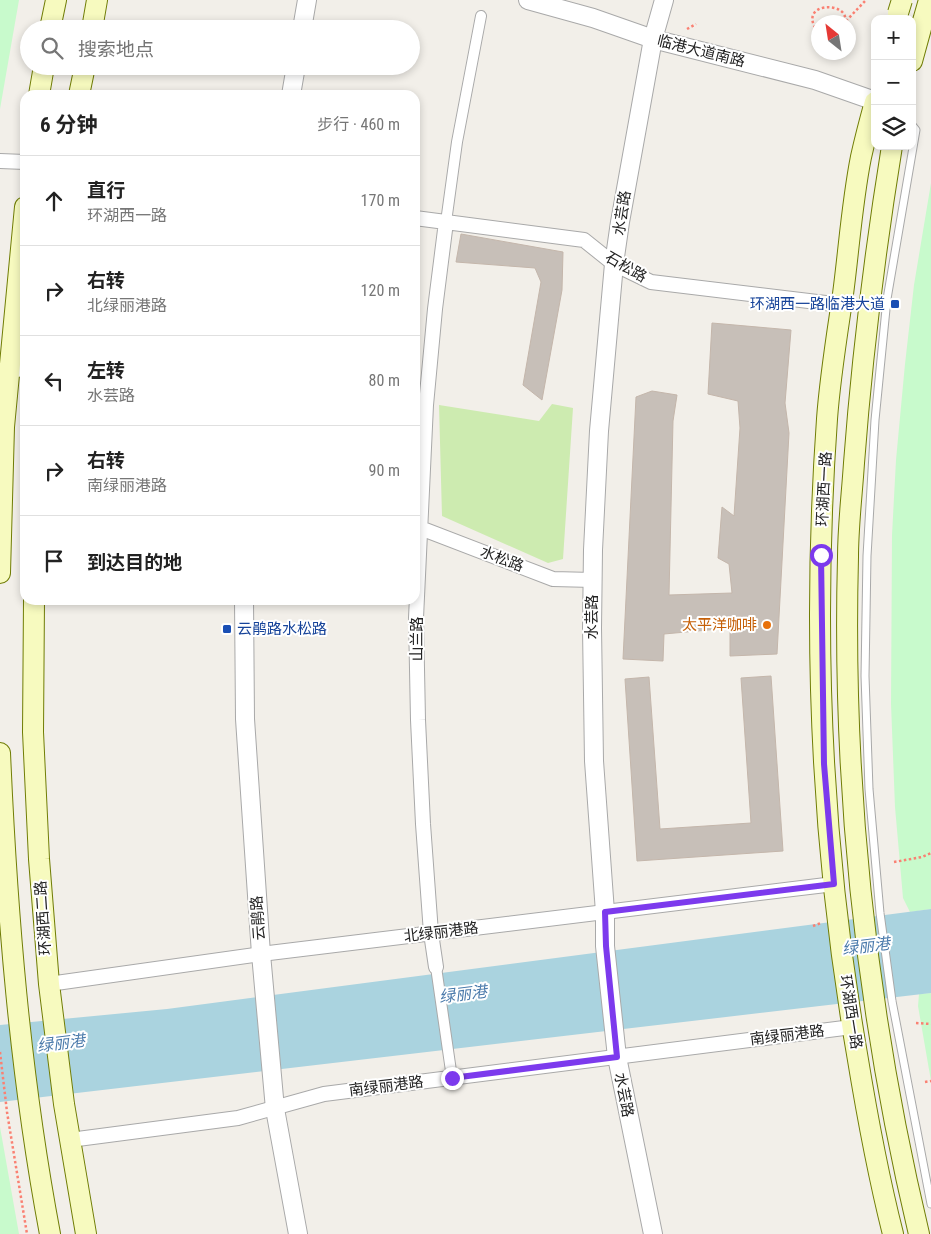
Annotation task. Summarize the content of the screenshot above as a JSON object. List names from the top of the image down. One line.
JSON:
{"streets":{"main road":["环湖西一路","环湖西二路"],"street":["临港大道南路","水芸路","石松路","水松路","山兰路","云鹃路","北绿丽港路","南绿丽港路"]},"crossings":[["临港大道南路","水芸路"],["水芸路","石松路"],["水芸路","水松路"],["水芸路","北绿丽港路"],["水芸路","南绿丽港路"],["石松路","环湖西一路"],["石松路","山兰路"],["环湖西一路","北绿丽港路"],["环湖西一路","南绿丽港路"],["山兰路","北绿丽港路"],["环湖西二路","北绿丽港路"],["环湖西二路","南绿丽港路"],["云鹃路","北绿丽港路"],["云鹃路","南绿丽港路"]],"water":["绿丽港"],"places":{"transit":["环湖西一路临港大道","云鹃路水松路"],"other":["太平洋咖啡"]},"north":"top left","page":{"map_buttons":["+","−"],"search":"搜索地点","heading":["6 分钟","步行 · 460 m"],"list":[["直行","环湖西一路","170 m"],["右转","北绿丽港路","120 m"],["左转","水芸路","80 m"],["右转","南绿丽港路","90 m"],"到达目的地"]}}
